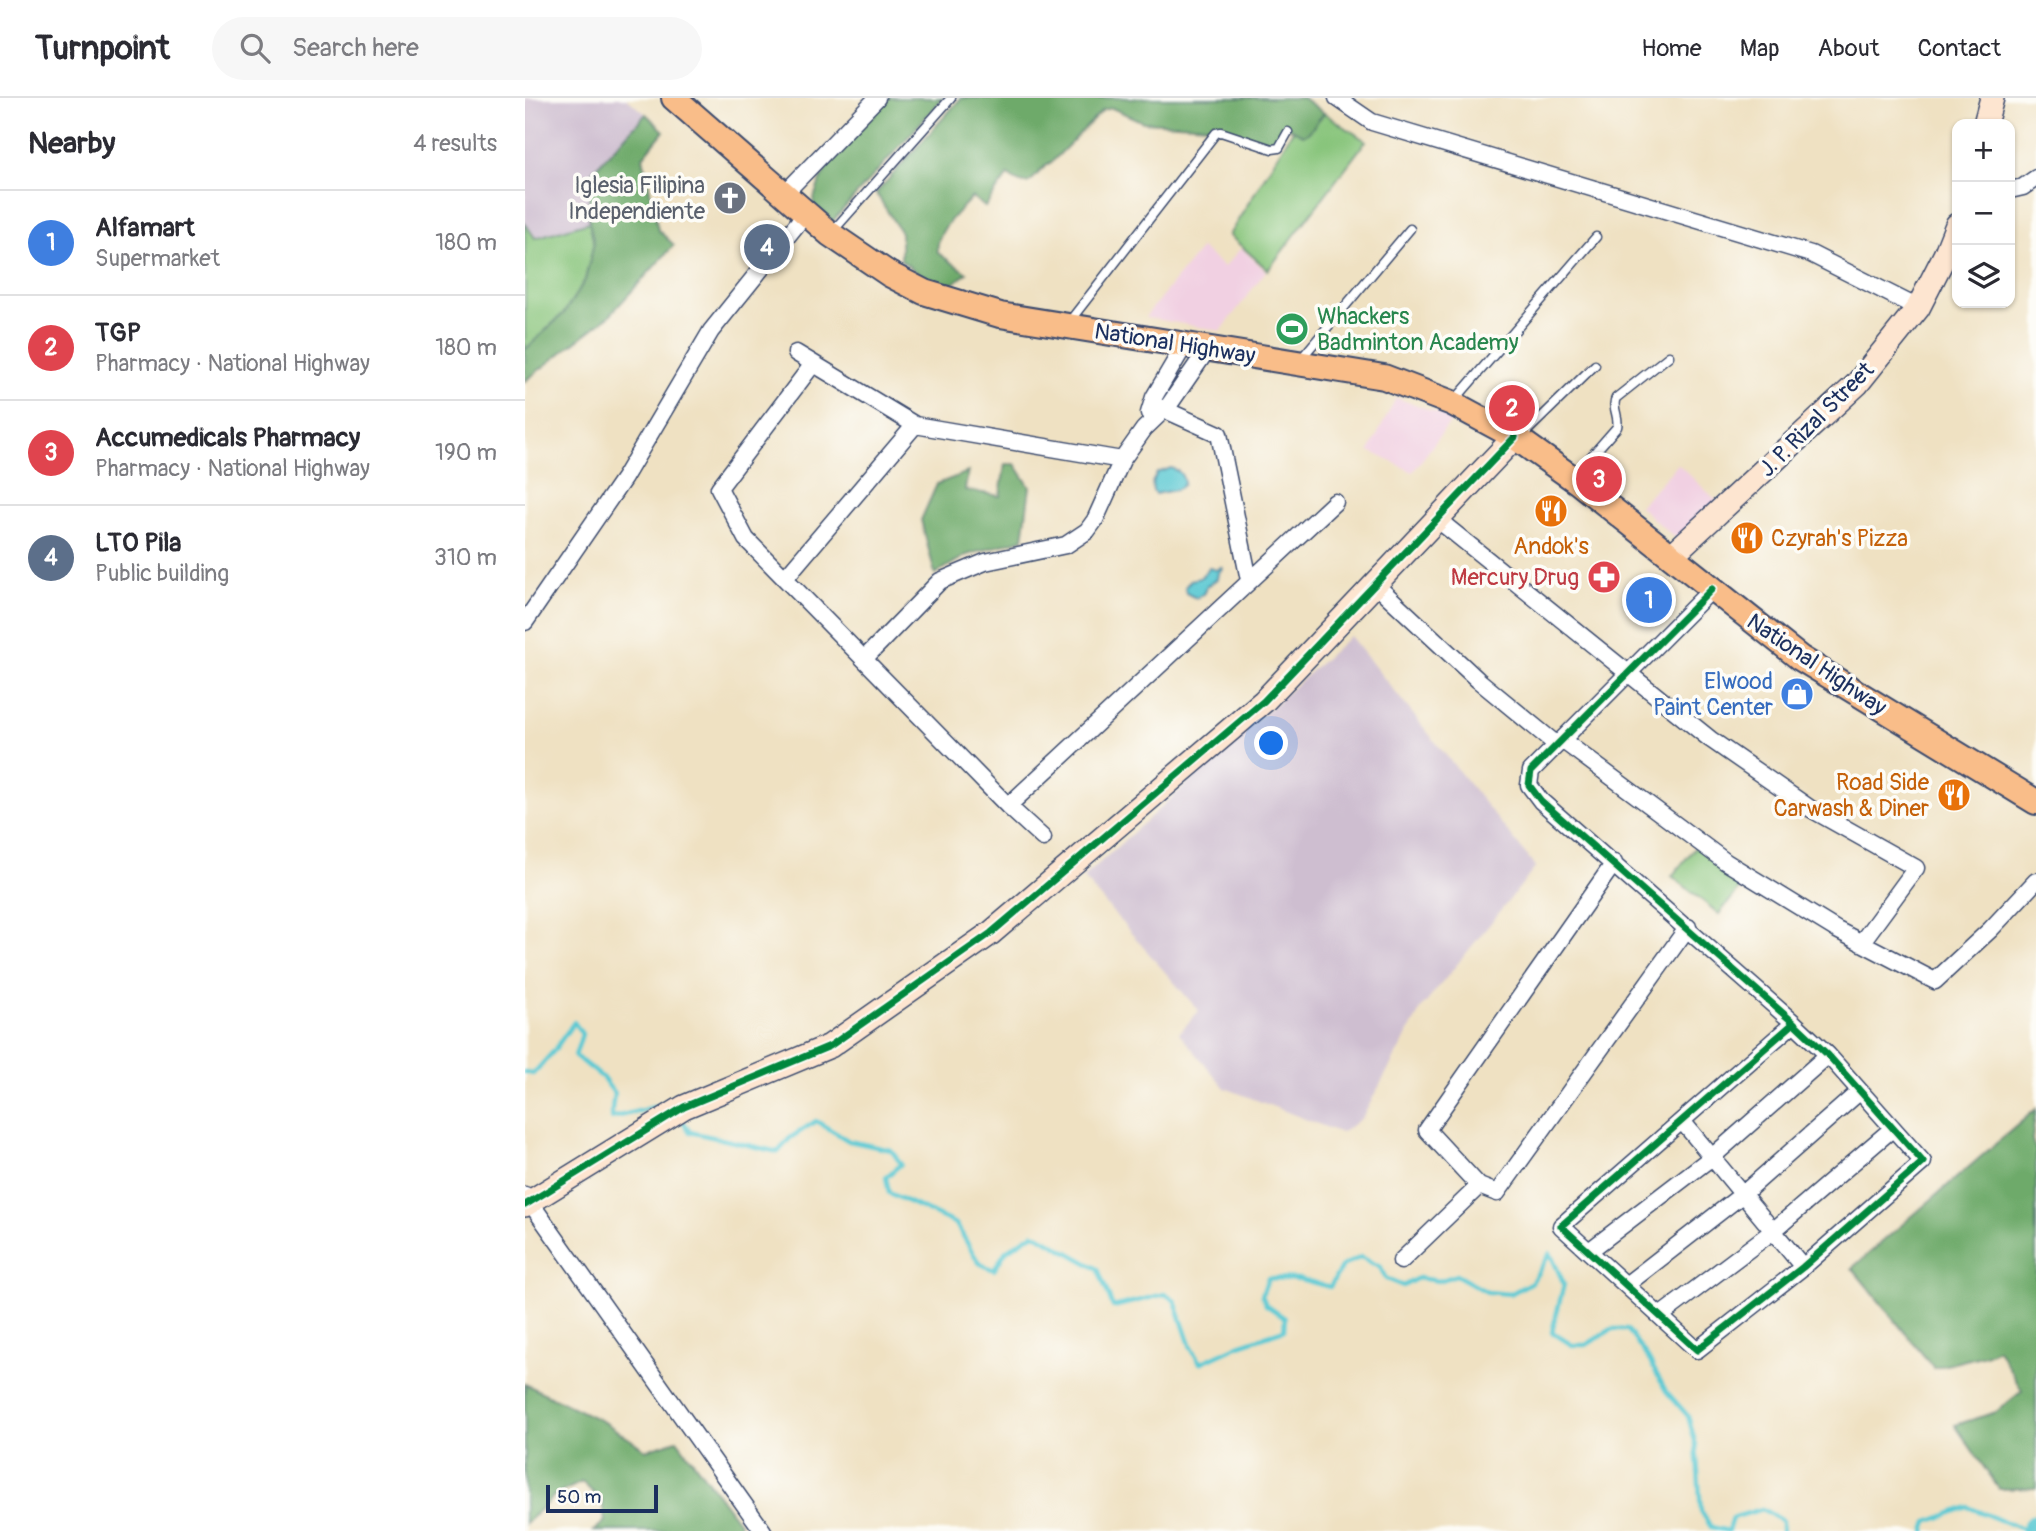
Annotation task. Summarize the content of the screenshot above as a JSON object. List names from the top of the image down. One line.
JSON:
{"streets":{"main road":["National Highway"],"street":["J. P. Rizal Street"]},"crossings":[["National Highway","J. P. Rizal Street"]],"places":{"church":["Iglesia Filipina Independiente"],"sports":["Whackers Badminton Academy"],"restaurant":["Andok's","Czyrah's Pizza","Road Side Carwash & Diner"],"pharmacy":["Mercury Drug"],"shop":["Elwood Paint Center"]},"scale_bar":"50 m","page":{"header":"Turnpoint","search":"Search here","nav":["Home","Map","About","Contact"],"heading":["Nearby","4 results"],"map_buttons":["+","−"],"list":[{"mark":"1","name":"Alfamart","note":"Supermarket","value":"180 m"},{"mark":"2","name":"TGP","note":"Pharmacy · National Highway","value":"180 m"},{"mark":"3","name":"Accumedicals Pharmacy","note":"Pharmacy · National Highway","value":"190 m"},{"mark":"4","name":"LTO Pila","note":"Public building","value":"310 m"}],"pins":["4","2","3","1"],"scale":"50 m"}}
